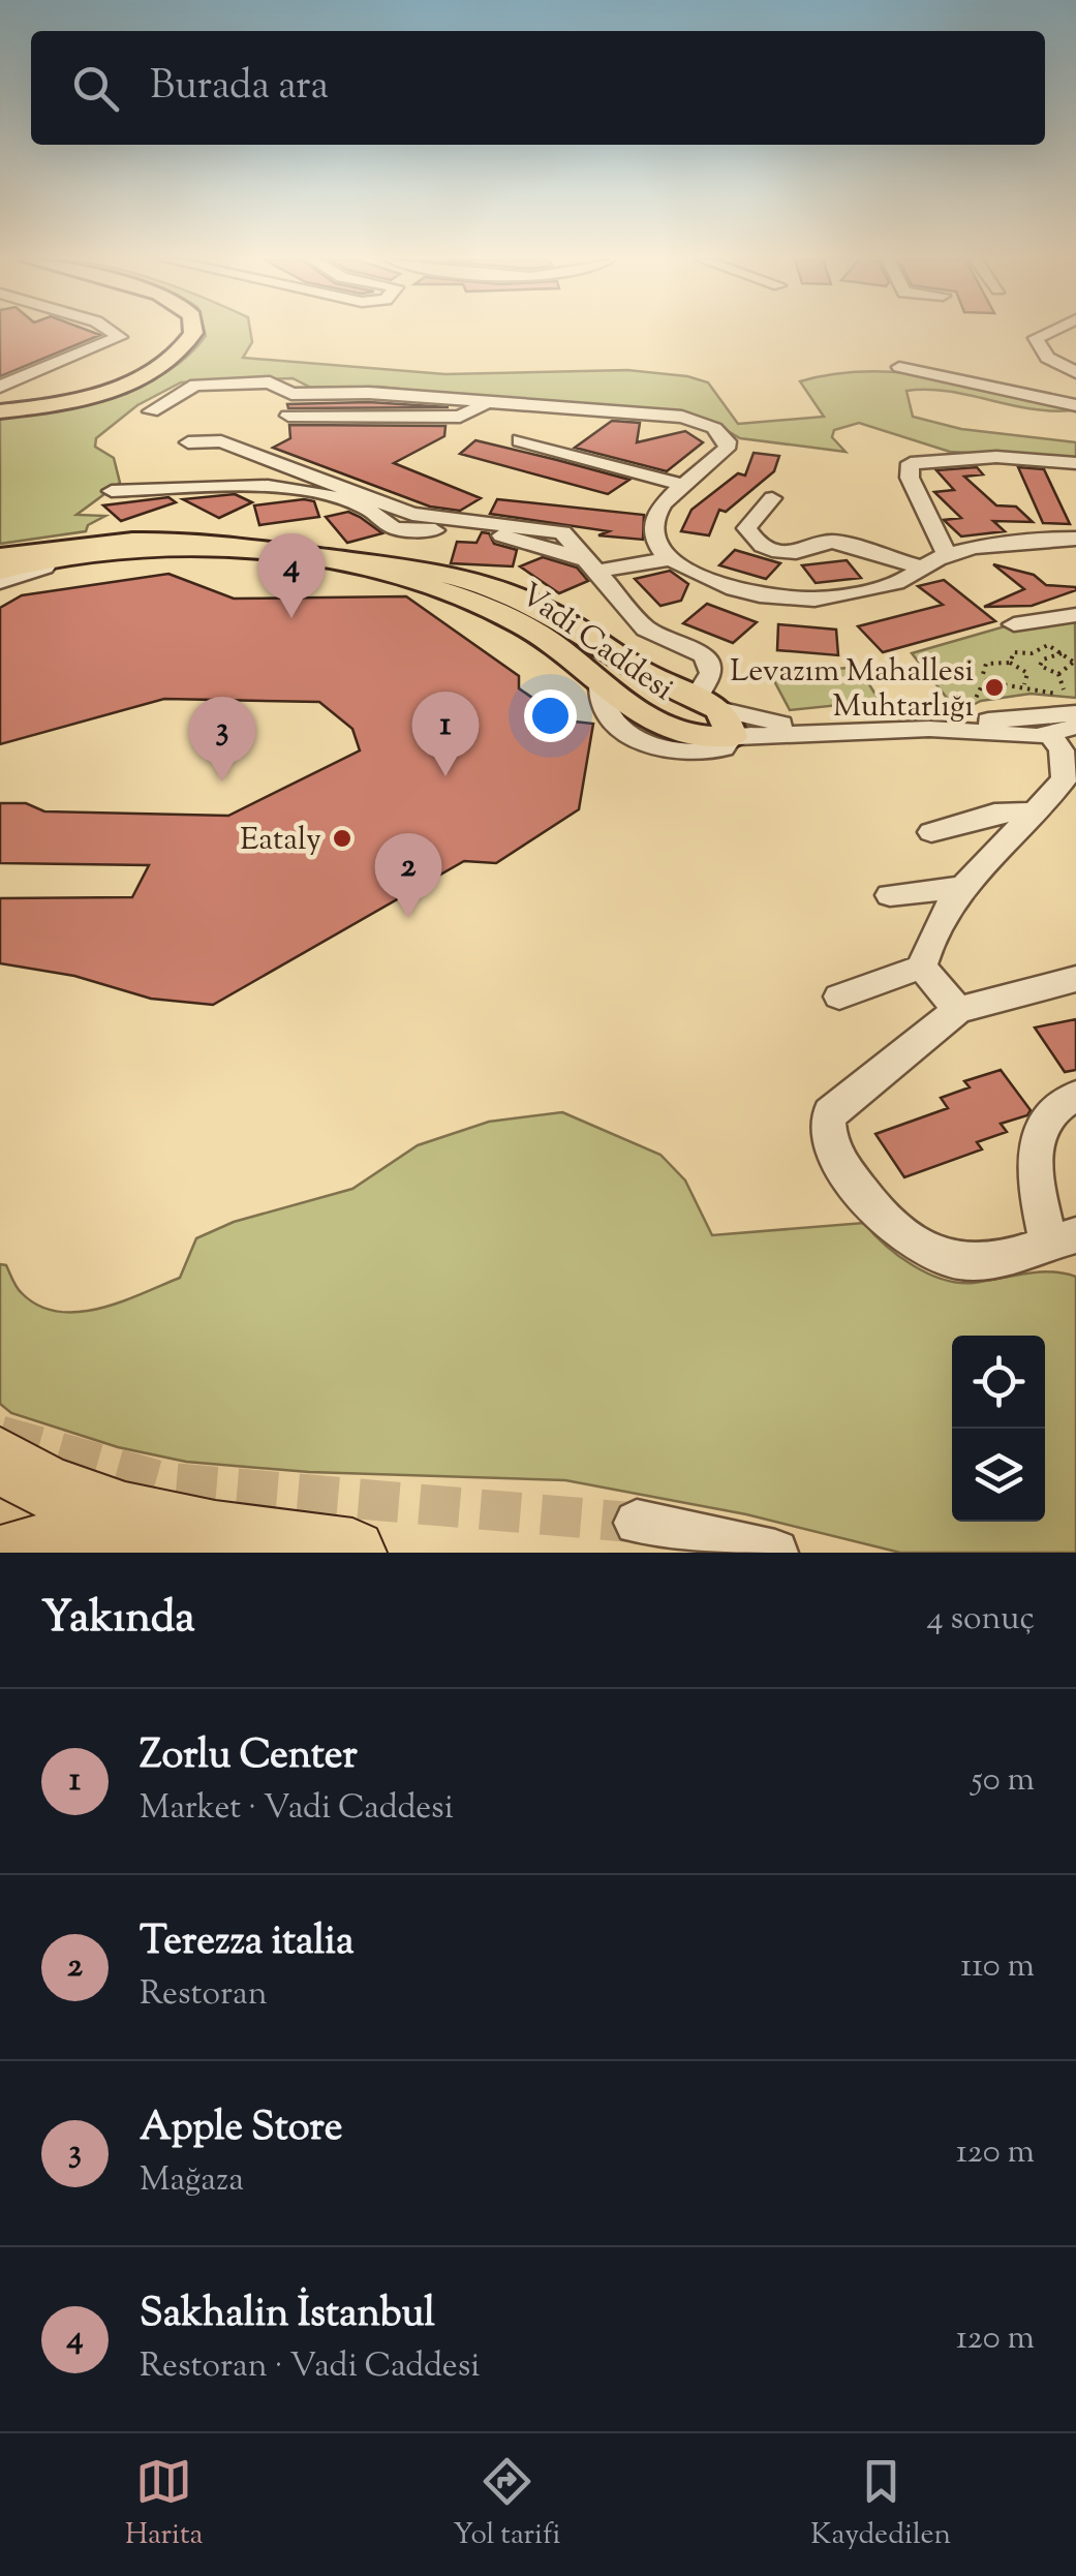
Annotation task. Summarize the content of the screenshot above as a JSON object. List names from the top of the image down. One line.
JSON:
{"streets":{"main road":["Vadi Caddesi"]},"places":["Levazım Mahallesi Muhtarlığı","Eataly"],"page":{"search":"Burada ara","pins":["4","1","3","2"],"heading":["Yakında","4 sonuç"],"list":[{"mark":"1","name":"Zorlu Center","note":"Market · Vadi Caddesi","value":"50 m"},{"mark":"2","name":"Terezza italia","note":"Restoran","value":"110 m"},{"mark":"3","name":"Apple Store","note":"Mağaza","value":"120 m"},{"mark":"4","name":"Sakhalin İstanbul","note":"Restoran · Vadi Caddesi","value":"120 m"}],"nav":["Harita","Yol tarifi","Kaydedilen"]}}
